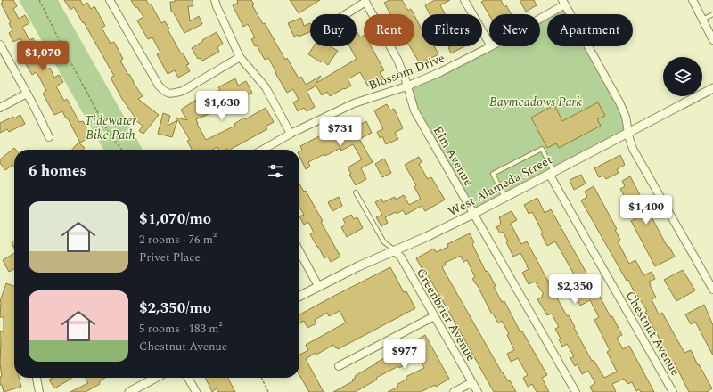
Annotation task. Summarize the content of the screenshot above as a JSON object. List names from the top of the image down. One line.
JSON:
{"streets":{"street":["Blossom Drive","Elm Avenue","West Alameda Street","Greenbrier Avenue","Chestnut Avenue"]},"crossings":[["Blossom Drive","Elm Avenue"],["Elm Avenue","West Alameda Street"],["West Alameda Street","Greenbrier Avenue"],["West Alameda Street","Chestnut Avenue"]],"parks":["Baymeadows Park","Tidewater Bike Path"],"page":{"chip":["Buy","Rent","Filters","New","Apartment"],"price":["$1,070","$1,630","$731","$1,400","$2,350","$977"],"heading":"6 homes","list":[{"name":"$1,070/mo","note":"2 rooms · 76 m² · Privet Place"},{"name":"$2,350/mo","note":"5 rooms · 183 m² · Chestnut Avenue"}]}}
